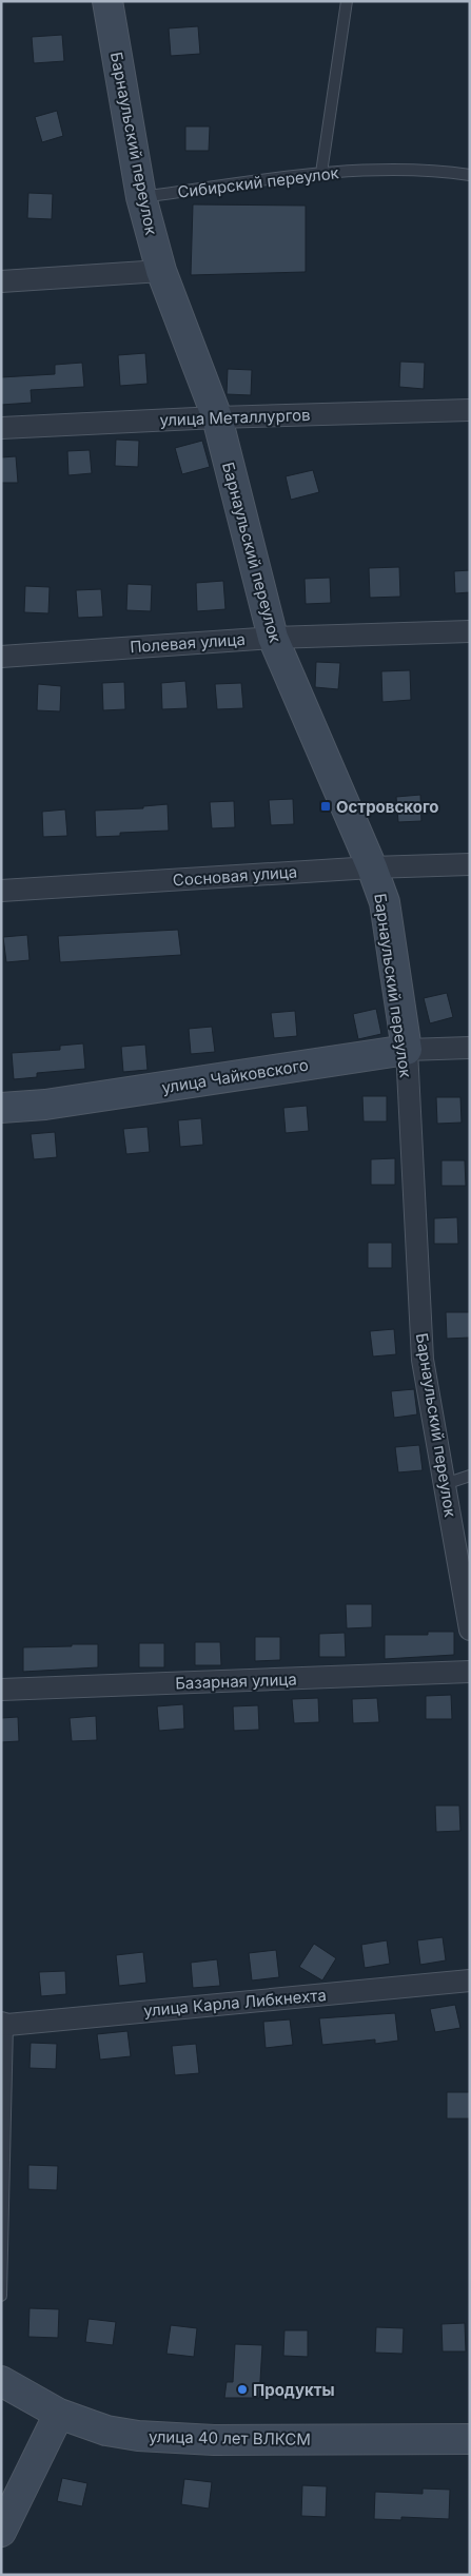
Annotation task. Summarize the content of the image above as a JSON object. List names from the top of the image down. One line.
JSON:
{"streets":{"street":["Барнаульский переулок","улица Металлургов","Полевая улица","Сосновая улица","улица Чайковского","Базарная улица","улица Карла Либкнехта","улица 40 лет ВЛКСМ"],"lane":["Сибирский переулок"]},"crossings":[["Барнаульский переулок","Сибирский переулок"],["Барнаульский переулок","улица Металлургов"],["Барнаульский переулок","Полевая улица"],["Барнаульский переулок","Сосновая улица"],["Барнаульский переулок","улица Чайковского"]],"places":{"transit":["Островского"],"other":["Продукты"]}}
